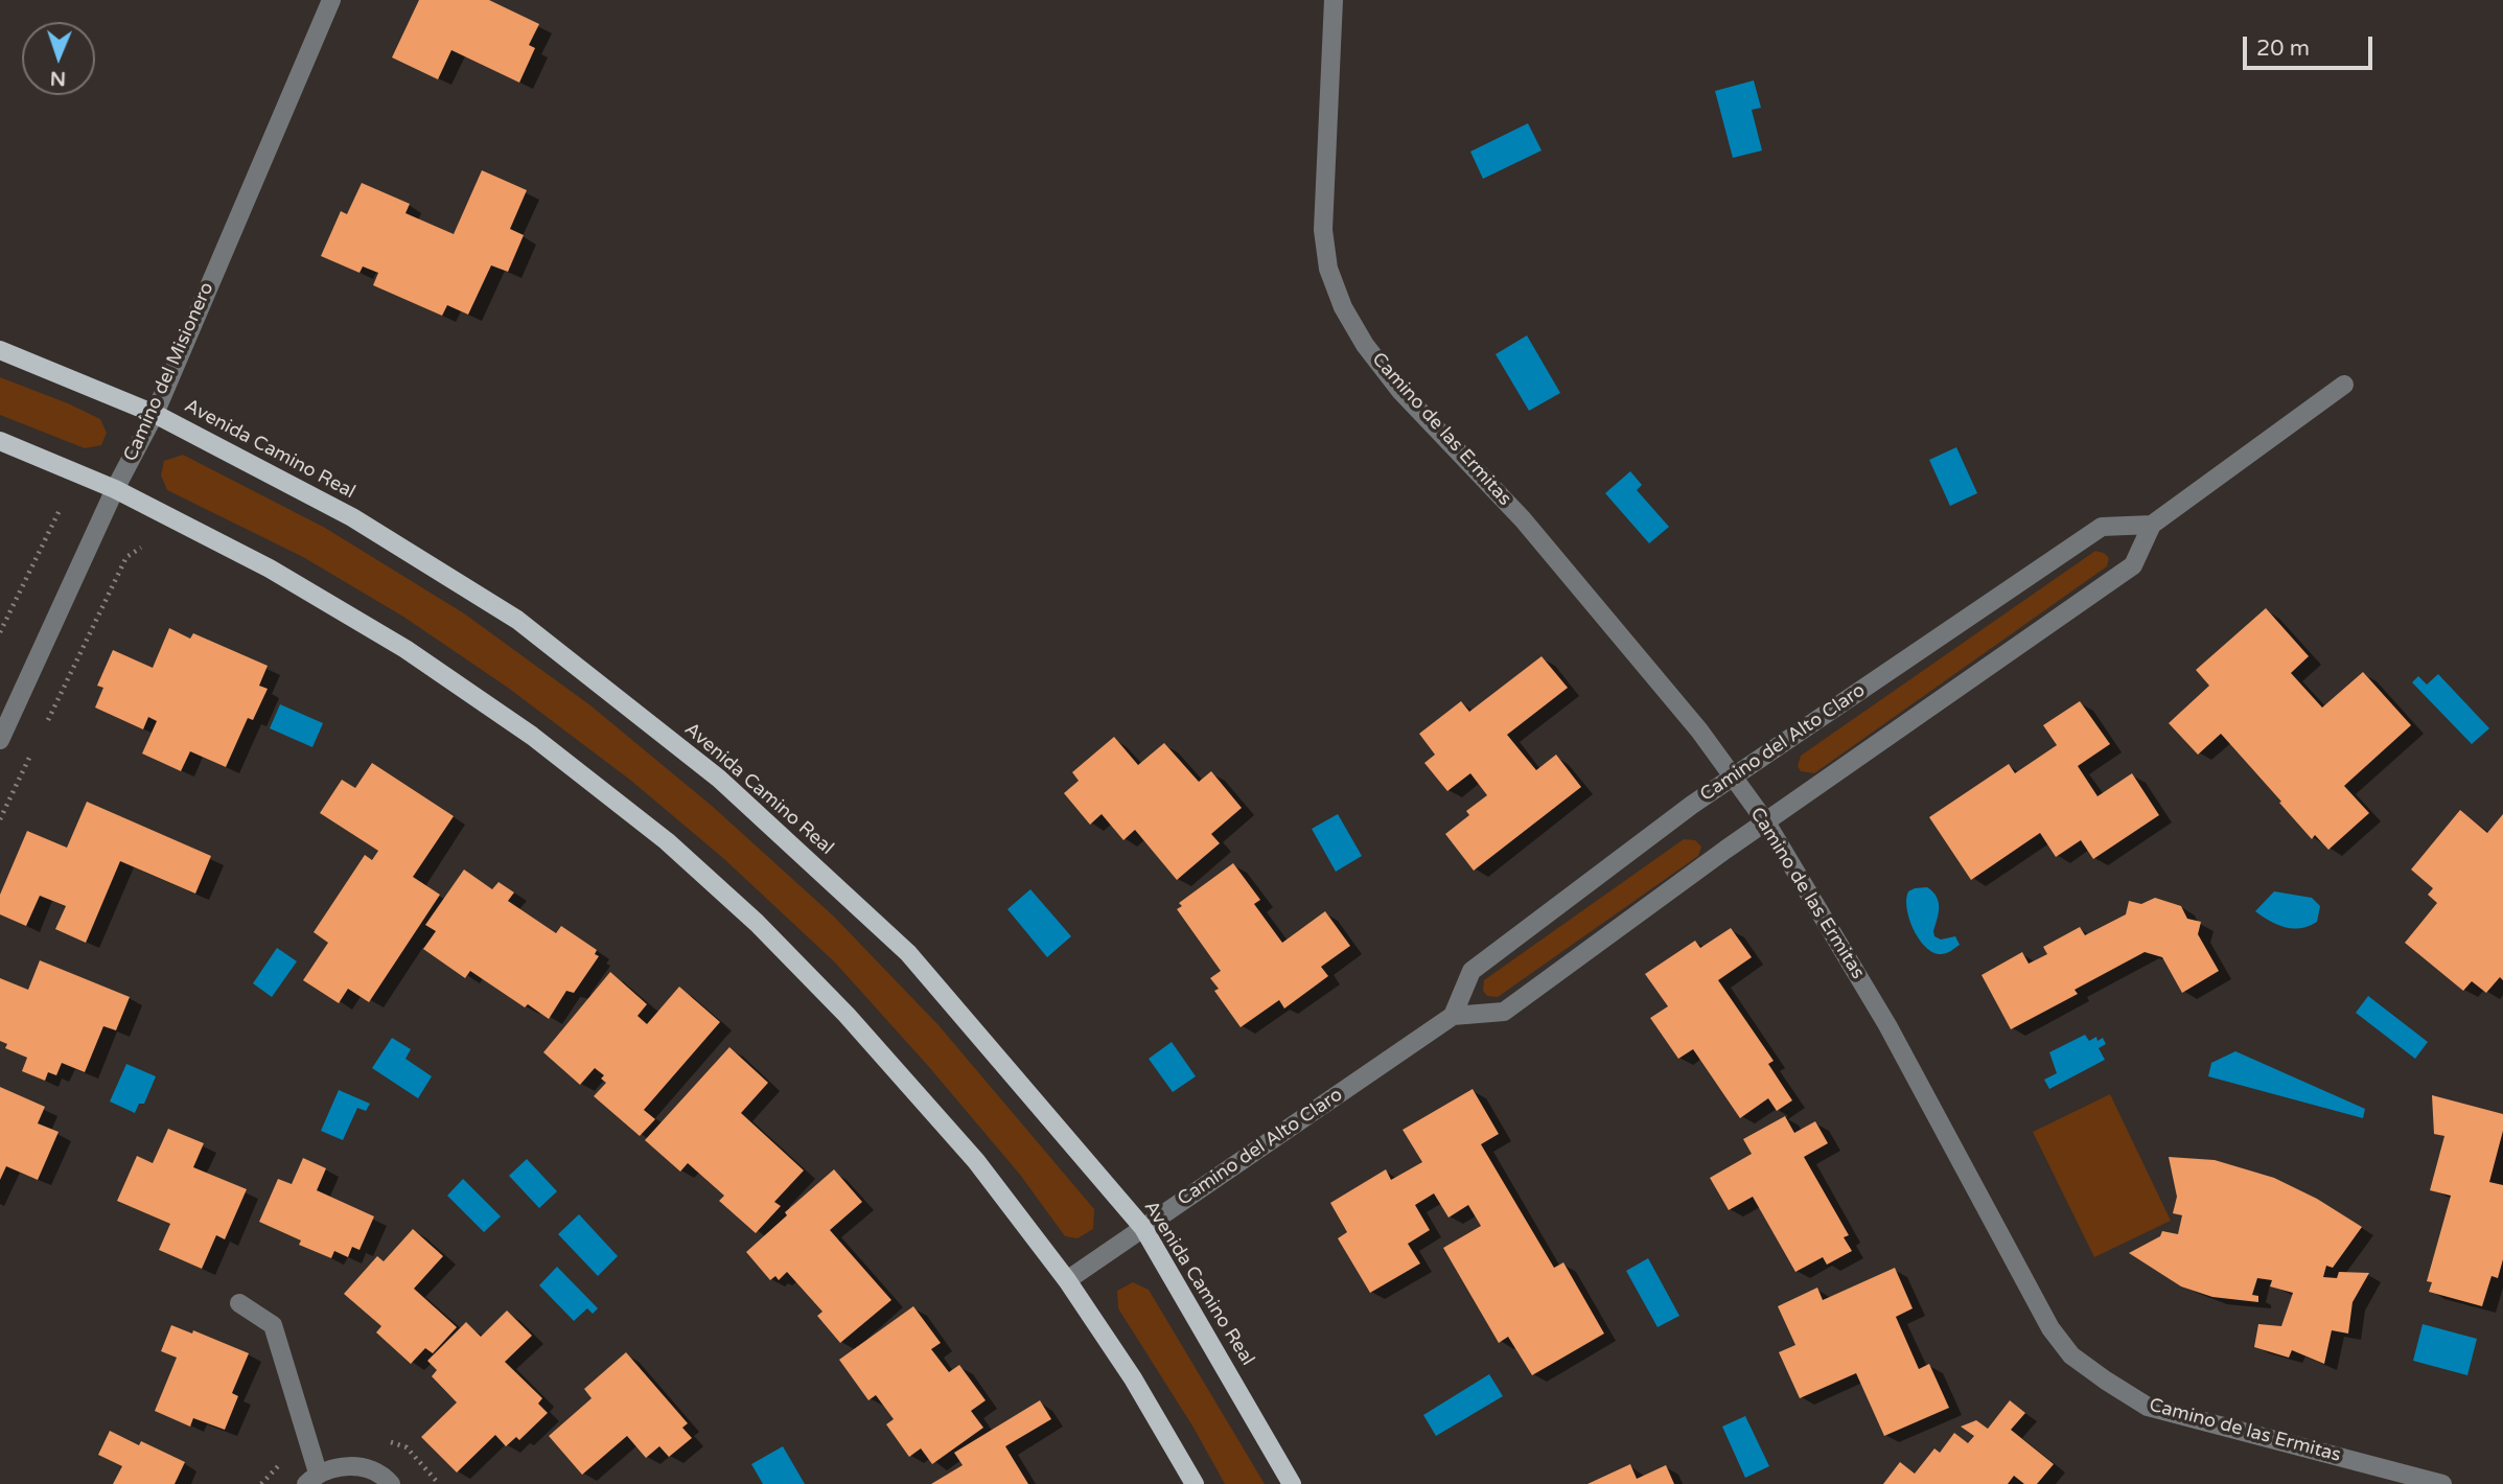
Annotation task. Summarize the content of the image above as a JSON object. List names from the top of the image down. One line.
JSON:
{"streets":{"main road":["Avenida Camino Real"],"street":["Camino del Misionero","Camino de las Ermitas","Camino del Alto Claro"]},"crossings":[["Camino del Misionero","Avenida Camino Real"],["Camino de las Ermitas","Camino del Alto Claro"],["Avenida Camino Real","Camino del Alto Claro"]],"scale_bar":"20 m","north":"bottom"}
